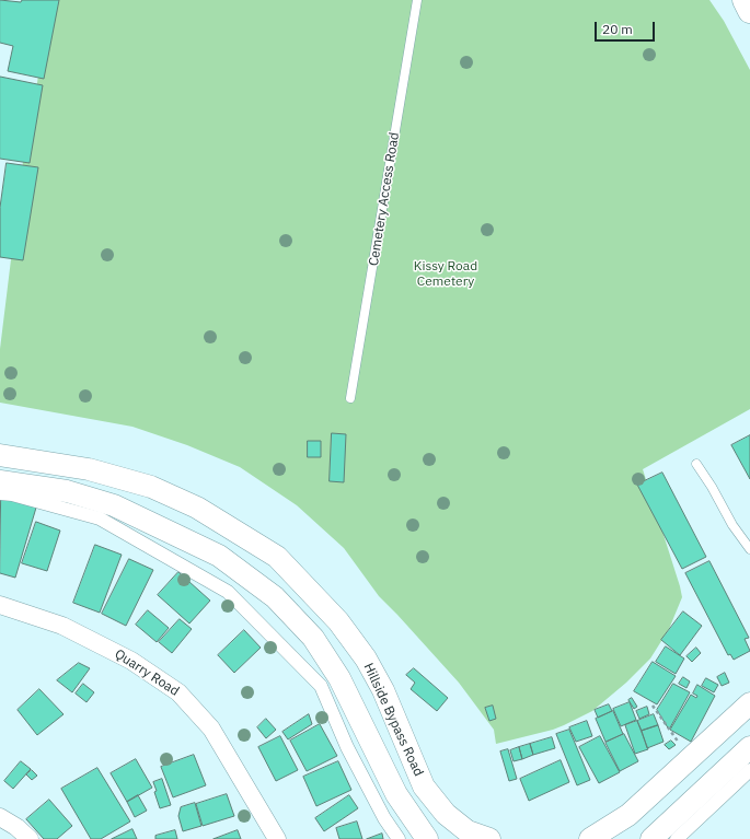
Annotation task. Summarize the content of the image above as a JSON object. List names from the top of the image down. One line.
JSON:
{"streets":{"street":["Quarry Road","Hillside Bypass Road"],"lane":["Cemetery Access Road"]},"parks":["Kissy Road Cemetery"],"scale_bar":"20 m"}
